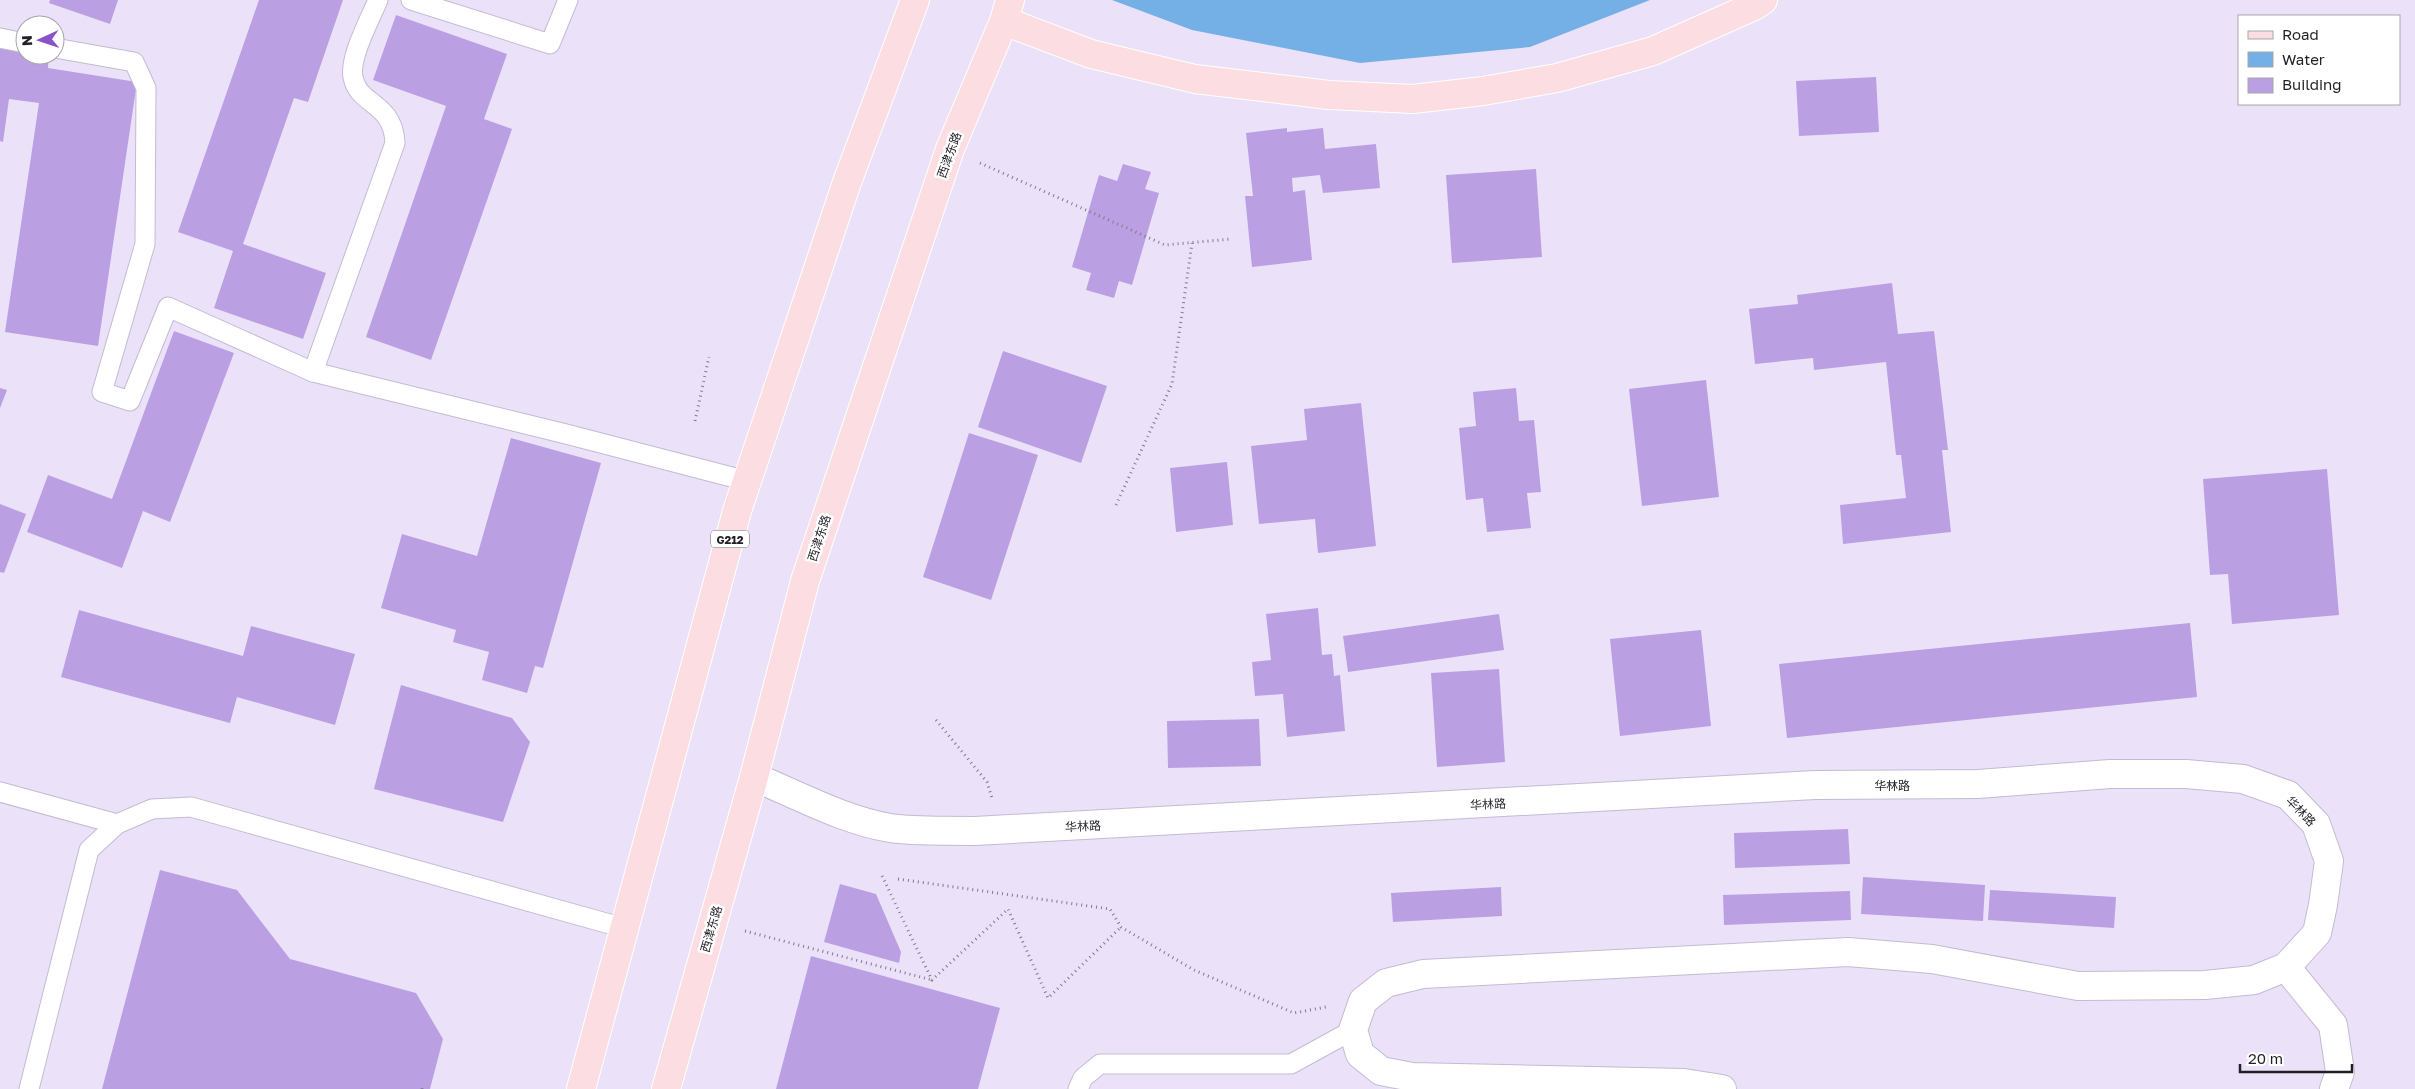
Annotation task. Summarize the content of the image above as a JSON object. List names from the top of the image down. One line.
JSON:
{"streets":{"main road":["西津东路","G212"],"street":["华林路"]},"crossings":[["西津东路","华林路"]],"legend":["Road","Water","Building"],"scale_bar":"20 m","north":"left"}
